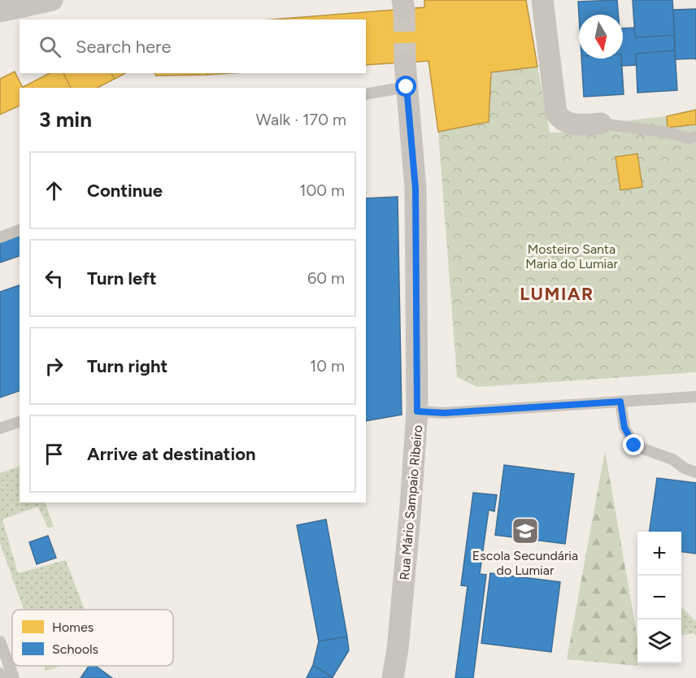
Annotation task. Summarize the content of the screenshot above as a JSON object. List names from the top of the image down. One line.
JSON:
{"streets":{"street":["Rua Mário Sampaio Ribeiro"]},"districts":["LUMIAR"],"parks":["Mosteiro Santa Maria do Lumiar"],"places":{"school or university":["Escola Secundária do Lumiar"]},"legend":["Homes","Schools"],"north":"bottom","page":{"search":"Search here","heading":["3 min","Walk · 170 m"],"list":[["Continue","100 m"],["Turn left","60 m"],["Turn right","10 m"],"Arrive at destination"],"map_buttons":["+","−"]}}
